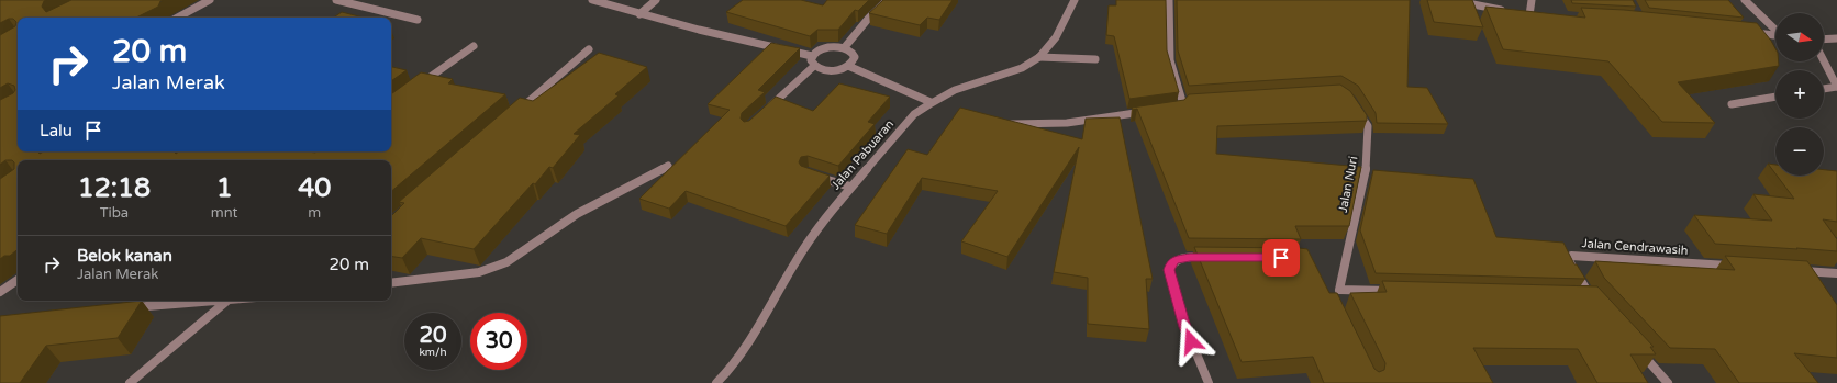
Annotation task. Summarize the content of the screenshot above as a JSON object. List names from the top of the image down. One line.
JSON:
{"streets":{"street":["Jalan Pabuaran","Jalan Nuri","Jalan Cendrawasih"]},"north":"right","page":{"map_buttons":["+","−"],"turn":["20 m","Jalan Merak"],"then":"Lalu","eta":["12:18","Tiba","1","mnt","40","m"],"list":[{"name":"Belok kanan","note":"Jalan Merak","value":"20 m"}],"speed":"20 km/h","limit":"30"}}
